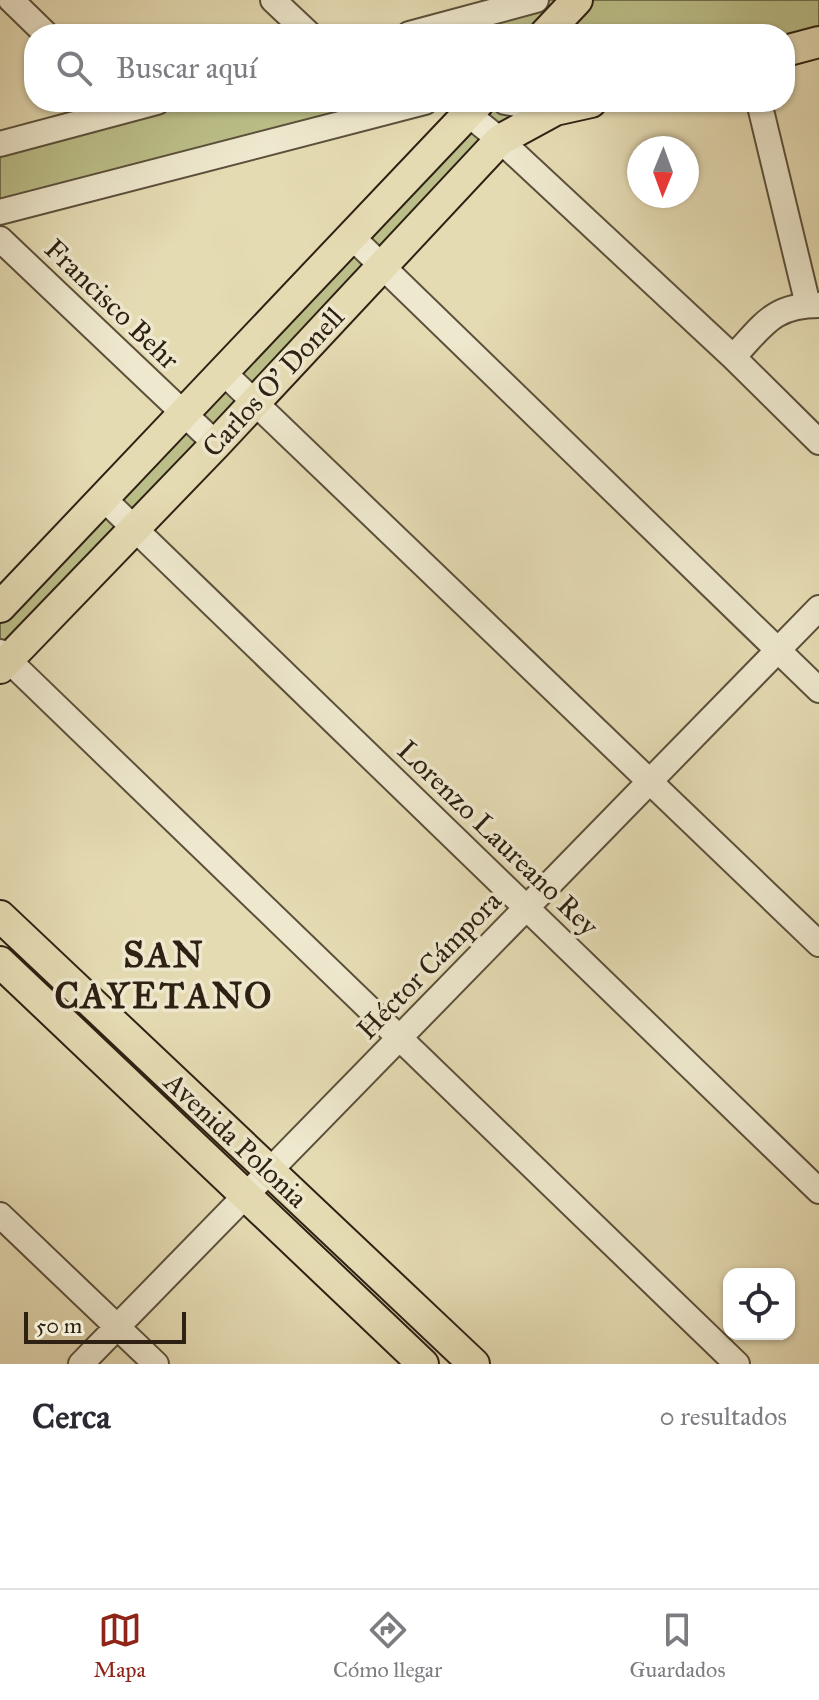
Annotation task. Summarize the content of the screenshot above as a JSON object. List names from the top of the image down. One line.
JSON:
{"streets":{"main road":["Carlos O' Donell","Avenida Polonia"],"street":["Francisco Behr","Lorenzo Laureano Rey","Héctor Cámpora"]},"crossings":[["Francisco Behr","Carlos O' Donell"],["Carlos O' Donell","Lorenzo Laureano Rey"],["Lorenzo Laureano Rey","Héctor Cámpora"],["Héctor Cámpora","Avenida Polonia"]],"districts":["SAN CAYETANO"],"scale_bar":"50 m","north":"bottom","page":{"search":"Buscar aquí","scale":"50 m","heading":["Cerca","0 resultados"],"nav":["Mapa","Cómo llegar","Guardados"]}}
